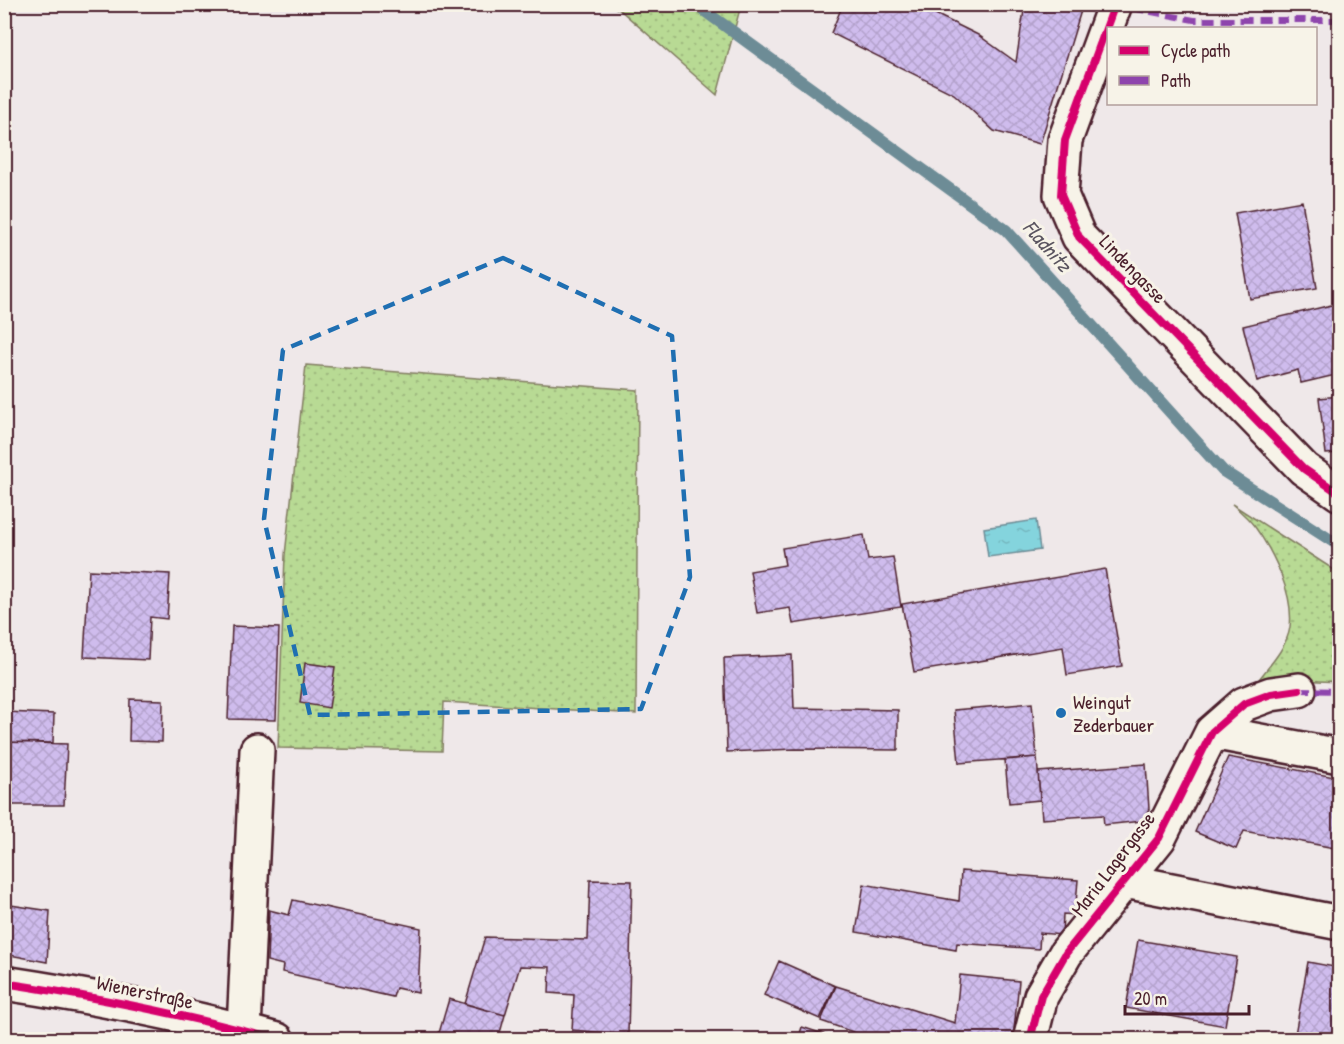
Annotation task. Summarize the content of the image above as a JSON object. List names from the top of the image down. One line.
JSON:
{"streets":{"street":["Lindengasse","Maria Lagergasse","Wienerstraße"]},"water":["Fladnitz"],"places":["Weingut Zederbauer"],"legend":["Cycle path","Path"],"scale_bar":"20 m"}
